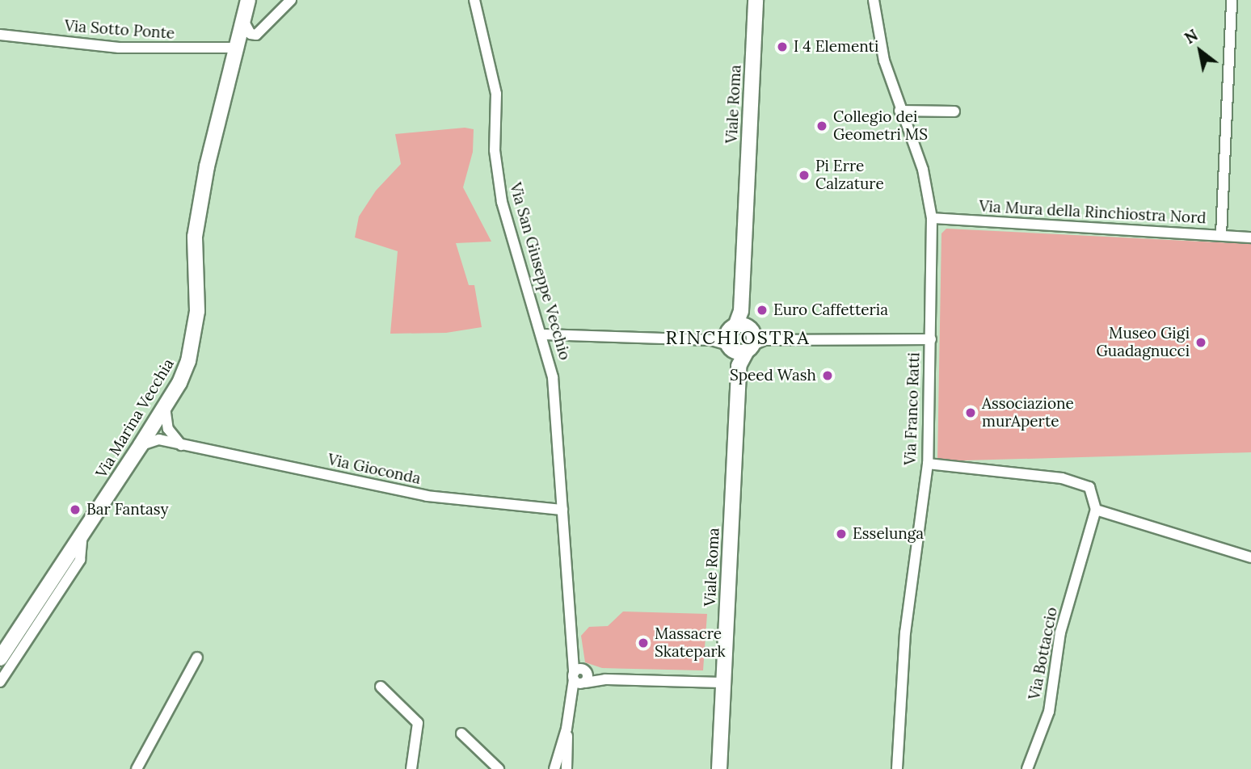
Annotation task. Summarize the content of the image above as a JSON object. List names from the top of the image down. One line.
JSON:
{"streets":{"main road":["Viale Roma","Via Marina Vecchia"],"street":["Via Sotto Ponte","Via Mura della Rinchiostra Nord","Via San Giuseppe Vecchio","Via Franco Ratti","Via Gioconda","Via Bottaccio"]},"crossings":[["Via Sotto Ponte","Via Marina Vecchia"],["Via Mura della Rinchiostra Nord","Via Franco Ratti"],["Via San Giuseppe Vecchio","Via Gioconda"],["Via Marina Vecchia","Via Gioconda"]],"districts":["RINCHIOSTRA"],"places":["I 4 Elementi","Collegio dei Geometri MS","Pi Erre Calzature","Euro Caffetteria","Museo Gigi Guadagnucci","Speed Wash","Associazione murAperte","Bar Fantasy","Esselunga","Massacre Skatepark"],"north":"top left"}
